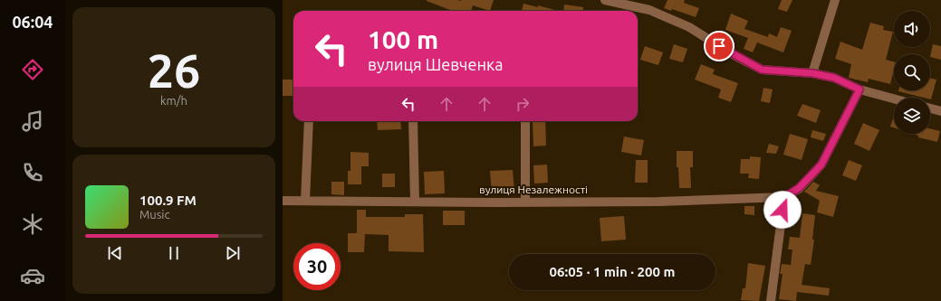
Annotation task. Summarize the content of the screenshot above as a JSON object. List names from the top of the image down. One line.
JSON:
{"streets":{"street":["вулиця Незалежності"]},"page":{"tabs":"06:04","tile":["26","km/h"],"turn":["100 m","вулиця Шевченка"],"song":["100.9 FM","Music"],"limit":"30","trip":"06:05 · 1 min · 200 m"}}
